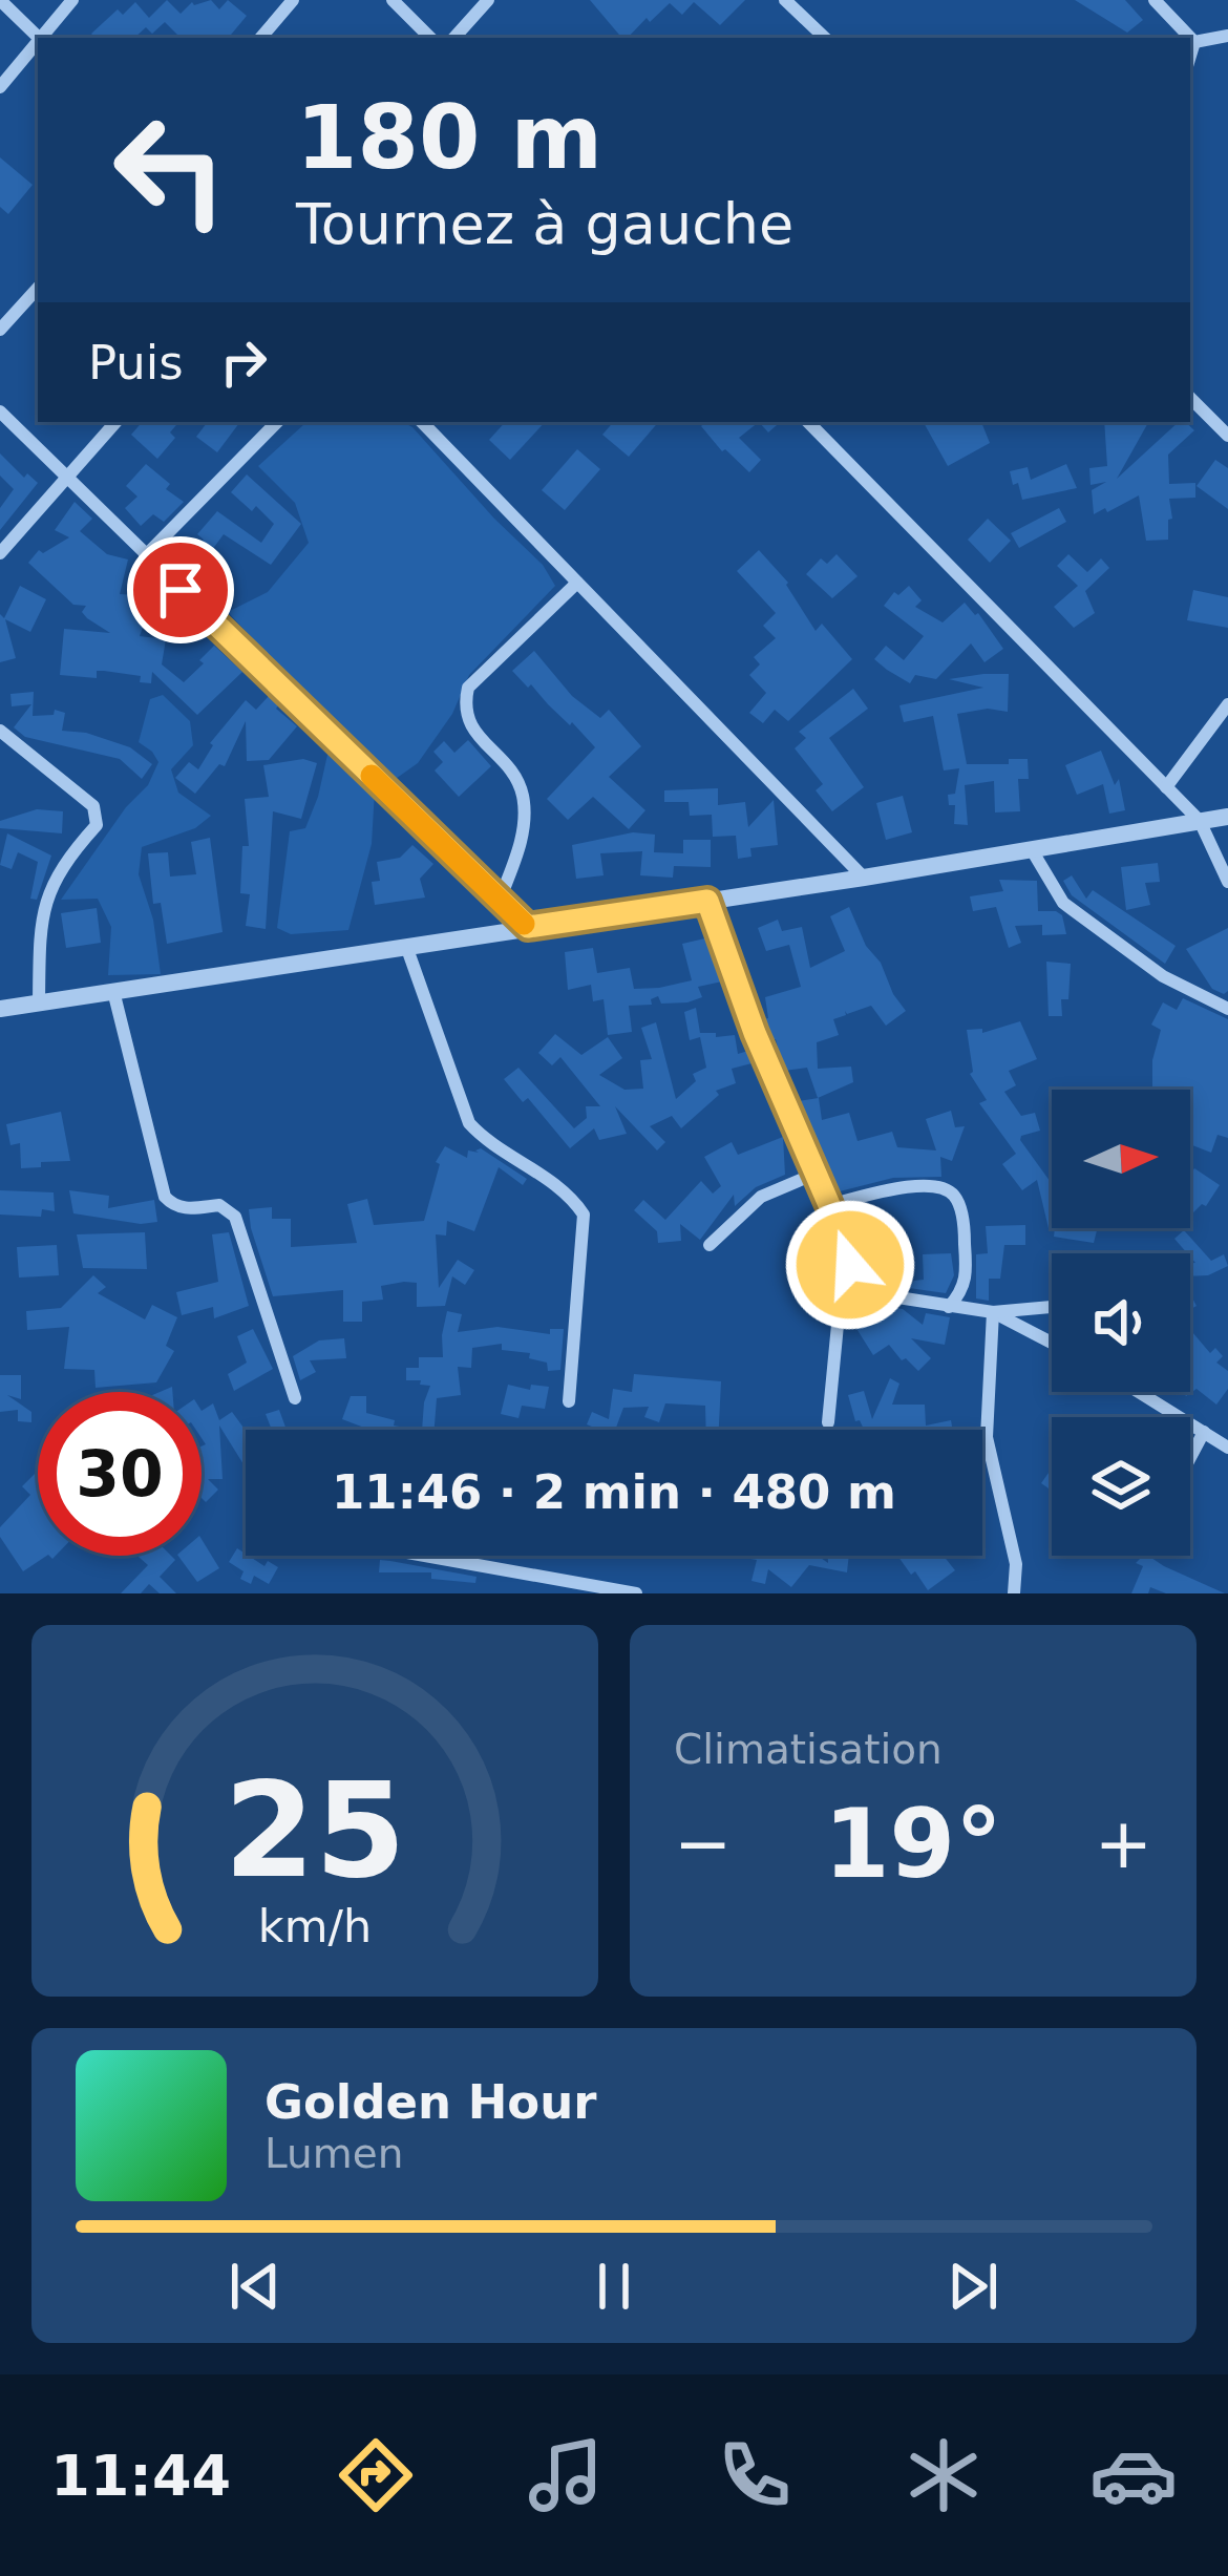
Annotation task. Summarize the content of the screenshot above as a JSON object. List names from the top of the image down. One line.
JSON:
{"north":"right","page":{"turn":["180 m","Tournez à gauche"],"then":"Puis","limit":"30","trip":"11:46 · 2 min · 480 m","tile":"Climatisation","heat":["−","19°","+"],"song":["Golden Hour","Lumen"],"tabs":"11:44","gauge":["25","km/h"]}}
